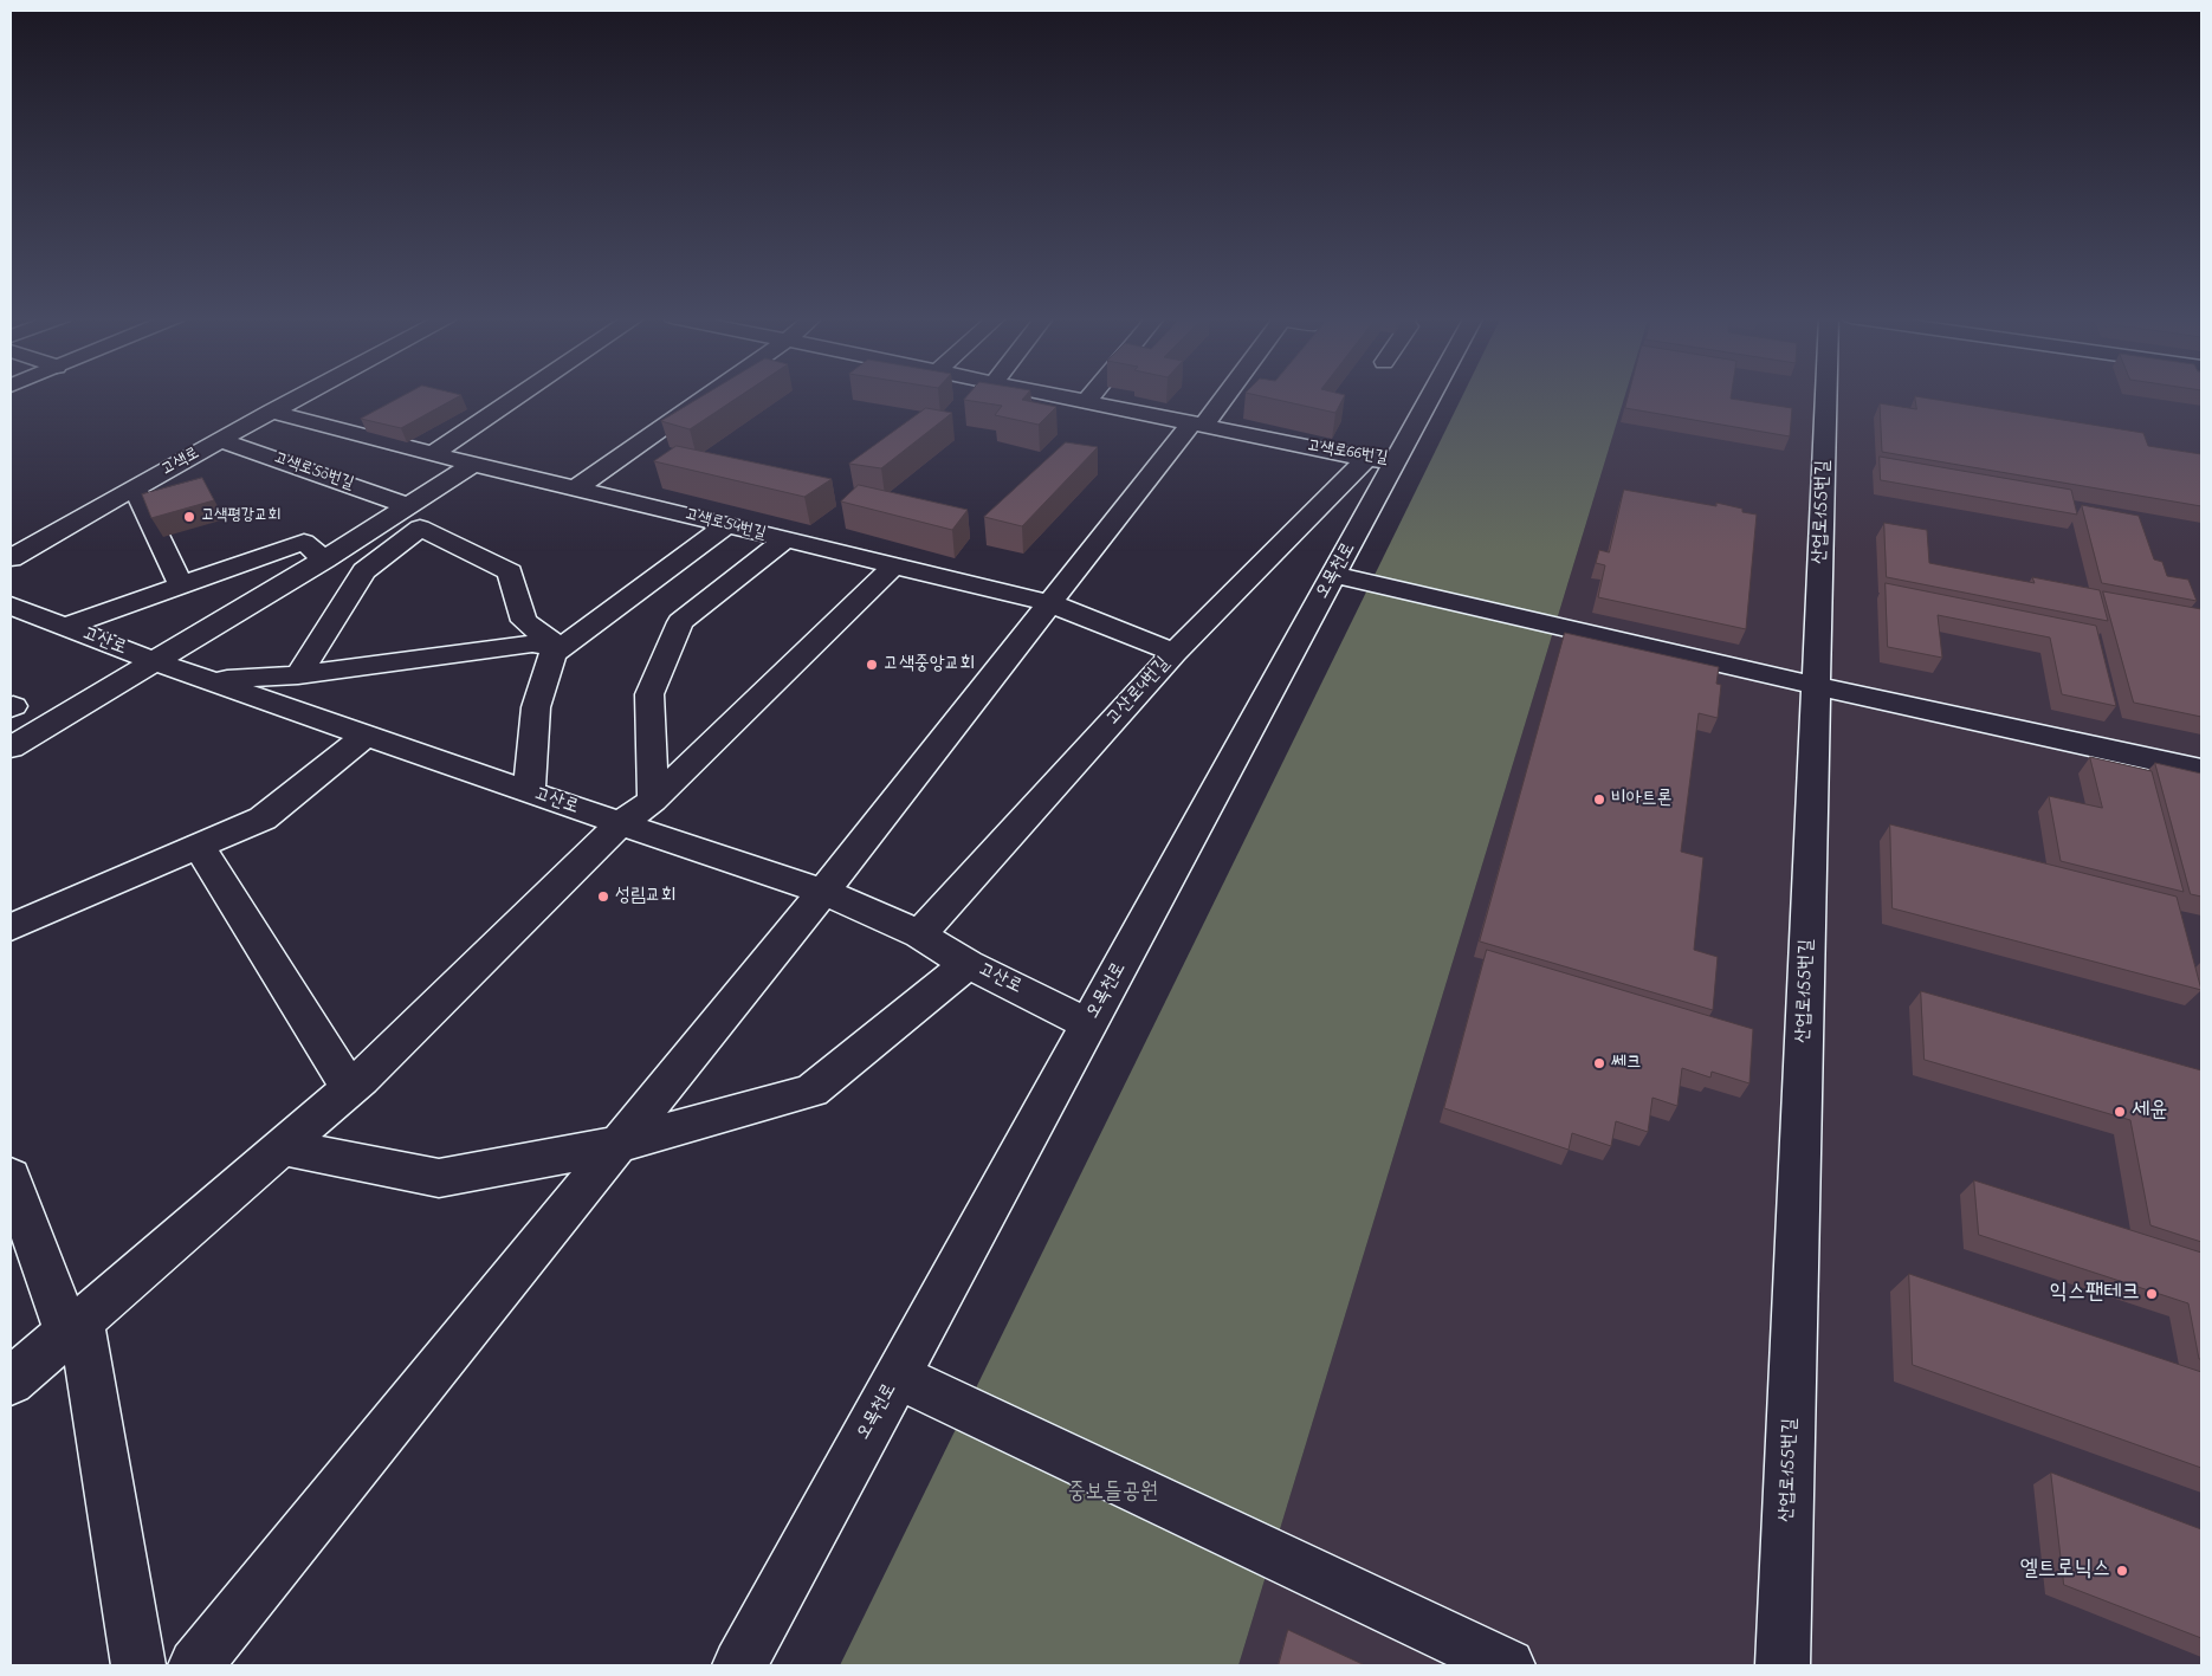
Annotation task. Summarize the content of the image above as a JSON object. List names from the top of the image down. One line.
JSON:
{"streets":{"street":["고색로66번길","고색로","고색로50번길","산업로155번길","고색로54번길","오목천로","고산로","고산로4번길"]},"crossings":[["고색로66번길","오목천로"],["고색로66번길","고산로4번길"],["고색로","고색로50번길"],["고색로","고색로54번길"],["고색로54번길","고산로4번길"],["오목천로","고산로"],["오목천로","고산로4번길"],["고산로","고산로4번길"]],"parks":["중보들공원"],"places":["고색평강교회","고색중앙교회","비아트론","성림교회","쎄크","세윤","익스팬테크","엘트로닉스"]}
